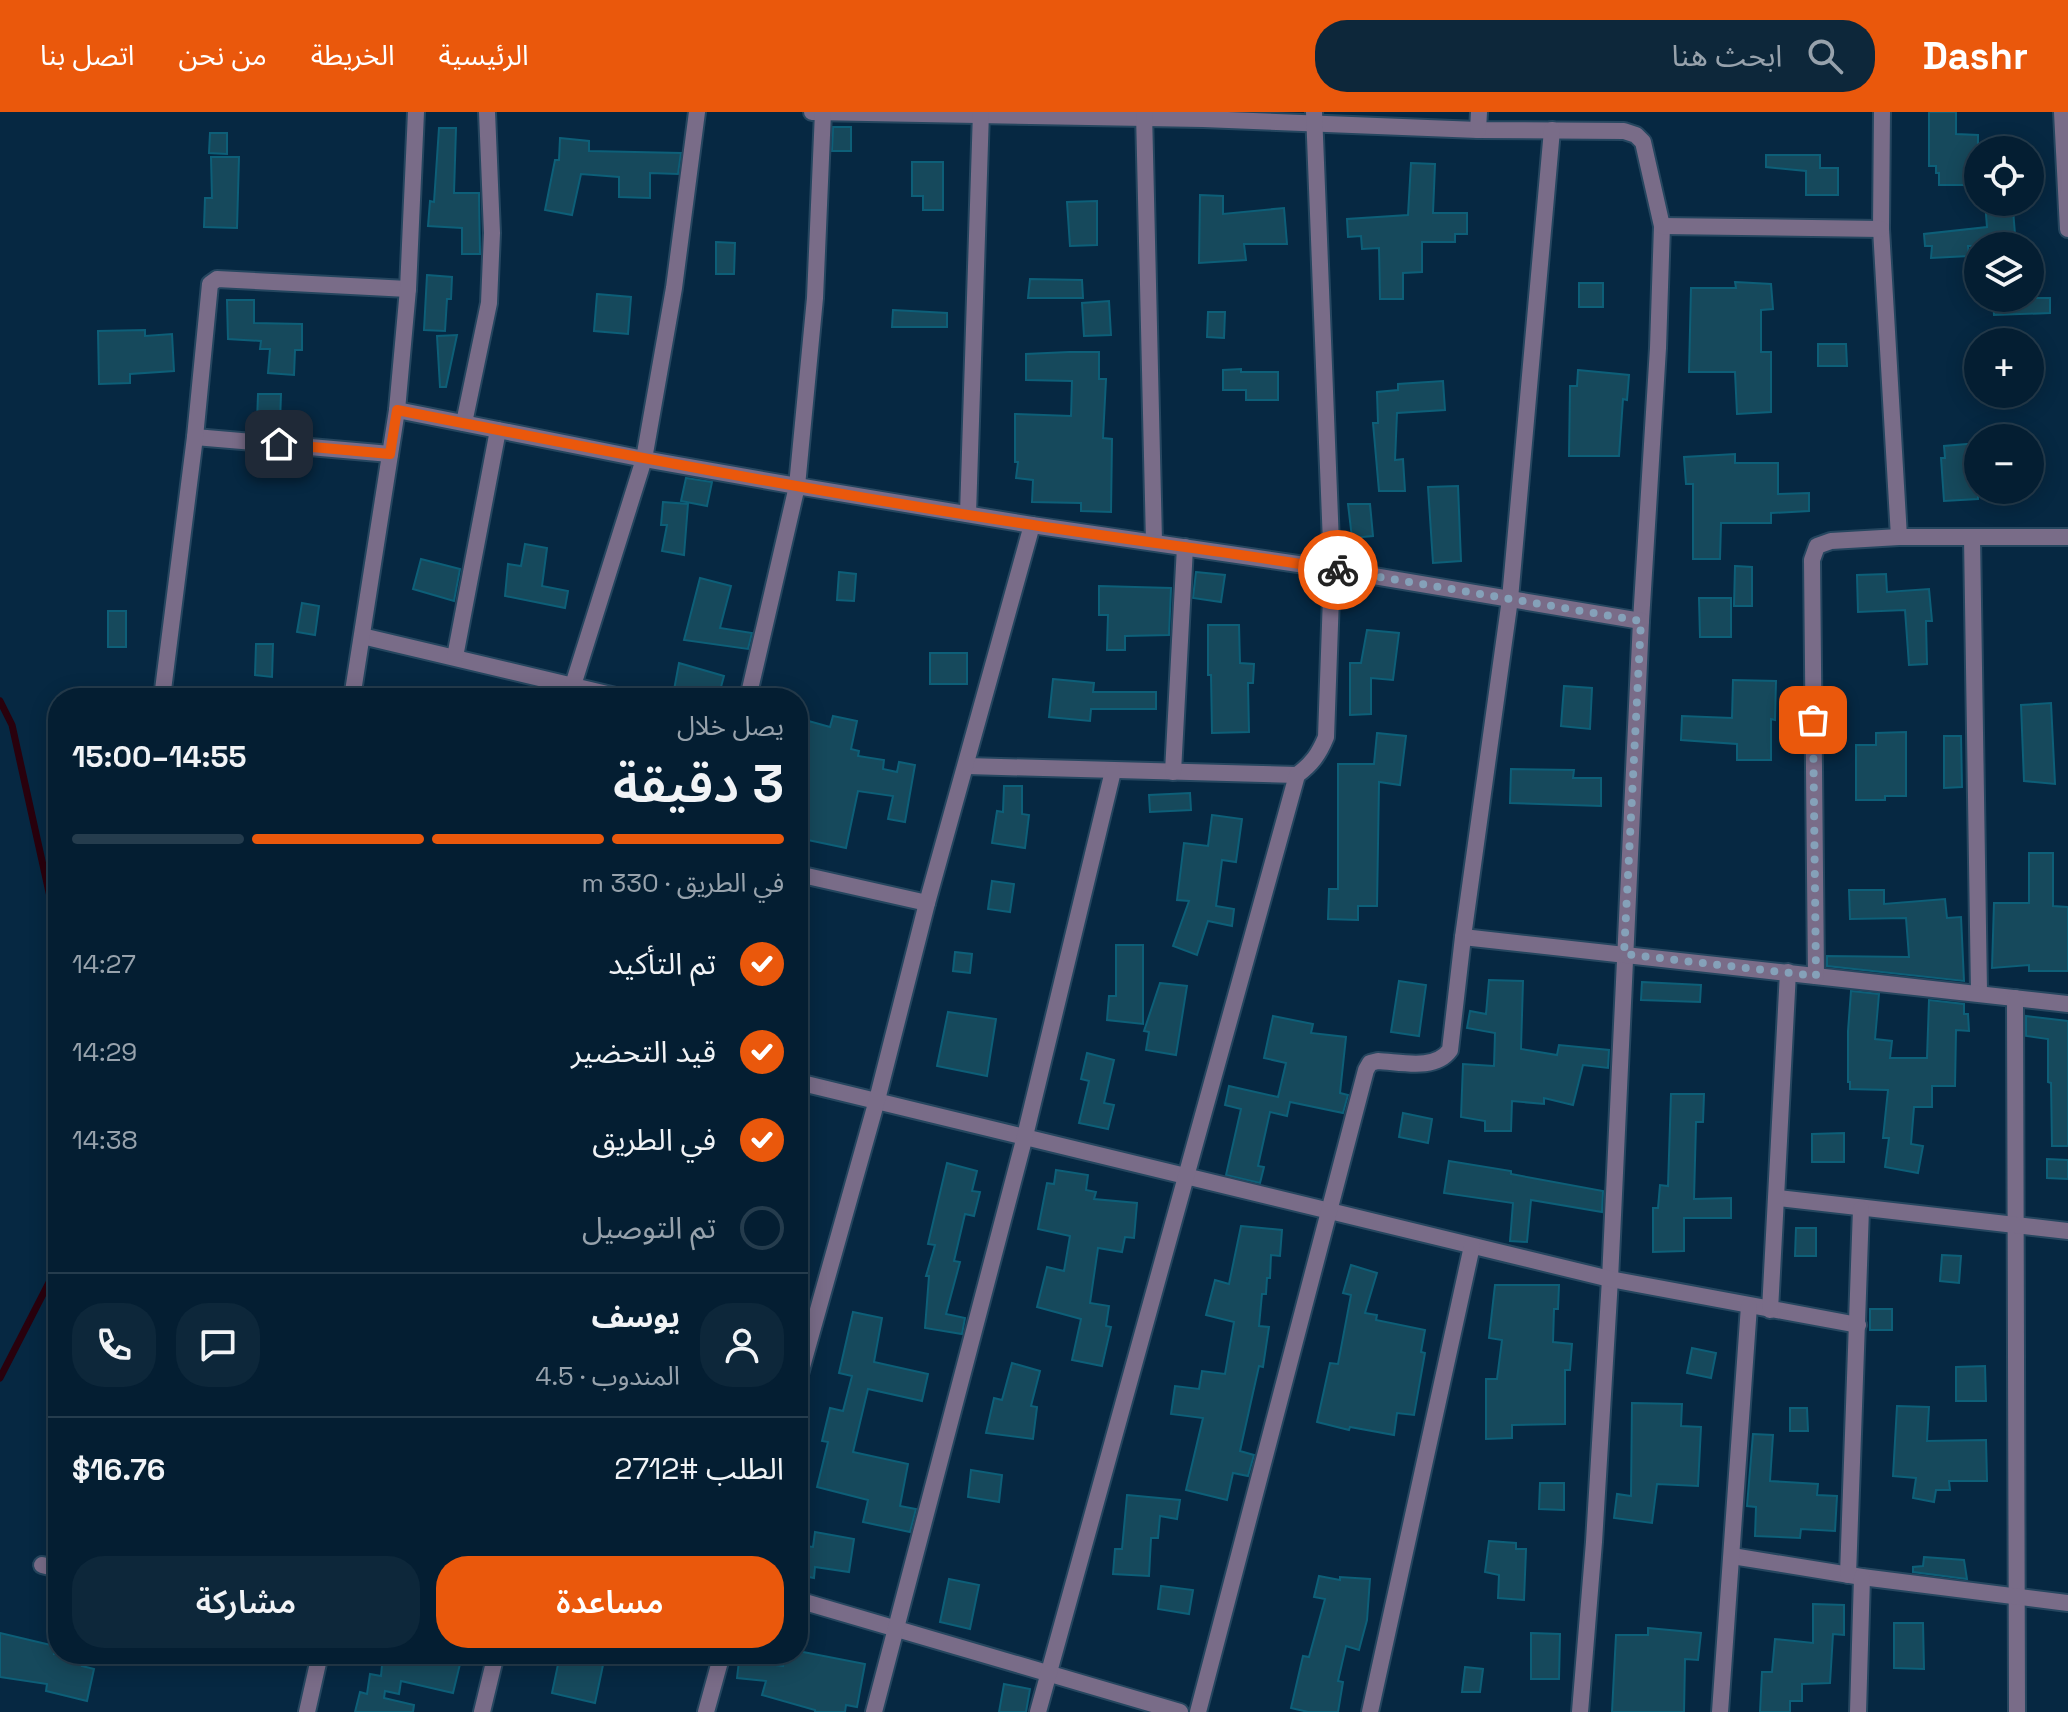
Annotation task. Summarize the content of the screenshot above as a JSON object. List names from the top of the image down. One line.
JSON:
{"page":{"header":"Dashr","search":"ابحث هنا","nav":["الرئيسية","الخريطة","من نحن","اتصل بنا"],"map_buttons":["+","−"],"heading":["3 دقيقة","يصل خلال","14:55–15:00"],"panel":["يوسف","المندوب · 4.5","الطلب #2712","$16.76"],"bar":"في الطريق · 330 m","list":[["تم التأكيد","14:27"],["قيد التحضير","14:29"],["في الطريق","14:38"],"تم التوصيل"],"buttons":["مساعدة","مشاركة"]}}
